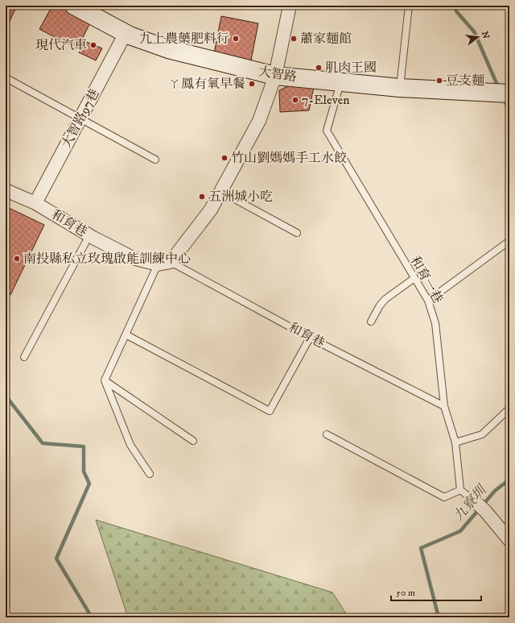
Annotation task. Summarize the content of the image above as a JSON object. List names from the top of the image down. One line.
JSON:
{"streets":{"street":["大智路","大智路97巷","和育巷"],"lane":["和育一巷"]},"crossings":[["大智路","大智路97巷"],["大智路","和育一巷"],["大智路97巷","和育巷"],["和育巷","和育一巷"]],"water":["九寮圳"],"places":["九上農藥肥料行","蕭家麵館","現代汽車","肌肉王國","豆支麵","ㄚ鳳有氧早餐","7-Eleven","竹山劉媽媽手工水餃","五洲城小吃","南投縣私立玫瑰啟能訓練中心"],"scale_bar":"50 m","north":"right"}
